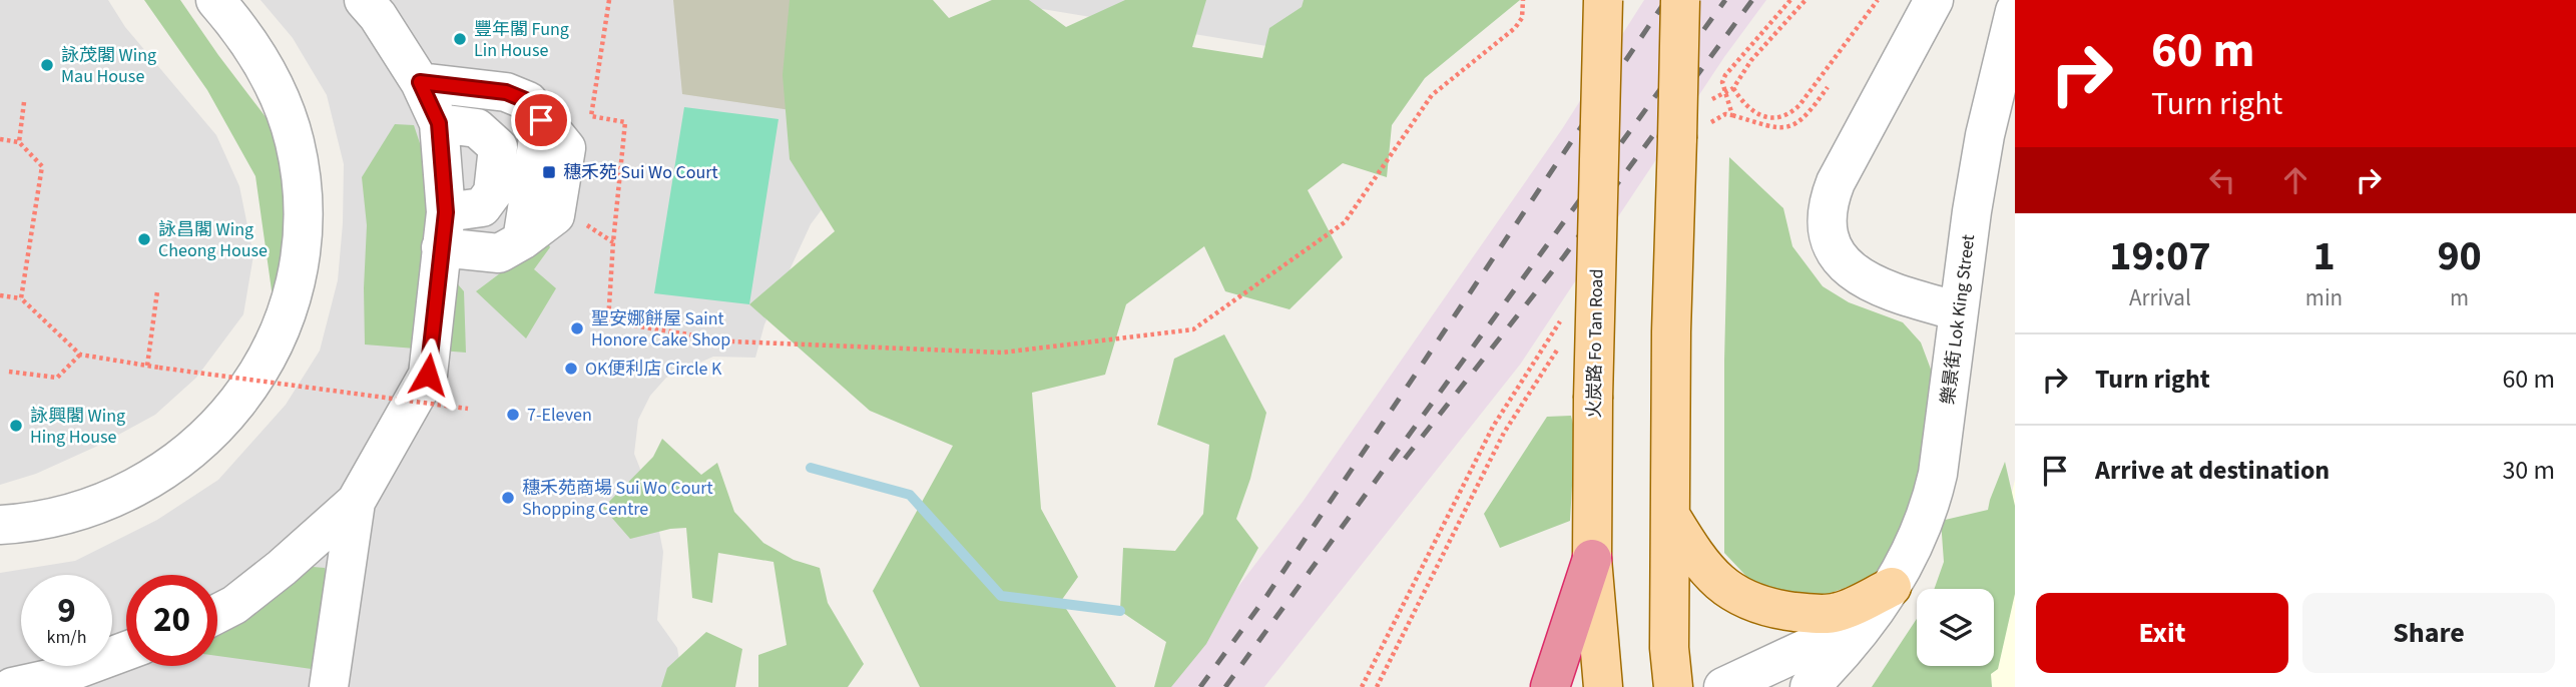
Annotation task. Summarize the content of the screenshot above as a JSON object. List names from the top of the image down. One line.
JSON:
{"streets":{"main road":["火炭路 Fo Tan Road"],"street":["樂景街 Lok King Street"]},"places":{"other":["豐年閣 Fung Lin House","詠茂閣 Wing Mau House","詠昌閣 Wing Cheong House","聖安娜餅屋 Saint Honore Cake Shop","OK便利店 Circle K","7-Eleven","詠興閣 Wing Hing House","穗禾苑商場 Sui Wo Court Shopping Centre"],"transit":["穗禾苑 Sui Wo Court"]},"page":{"turn":["60 m","Turn right"],"eta":["19:07","Arrival","1","min","90","m"],"list":[{"name":"Turn right","value":"60 m"},{"name":"Arrive at destination","value":"30 m"}],"speed":"9 km/h","limit":"20","buttons":["Exit","Share"]}}
